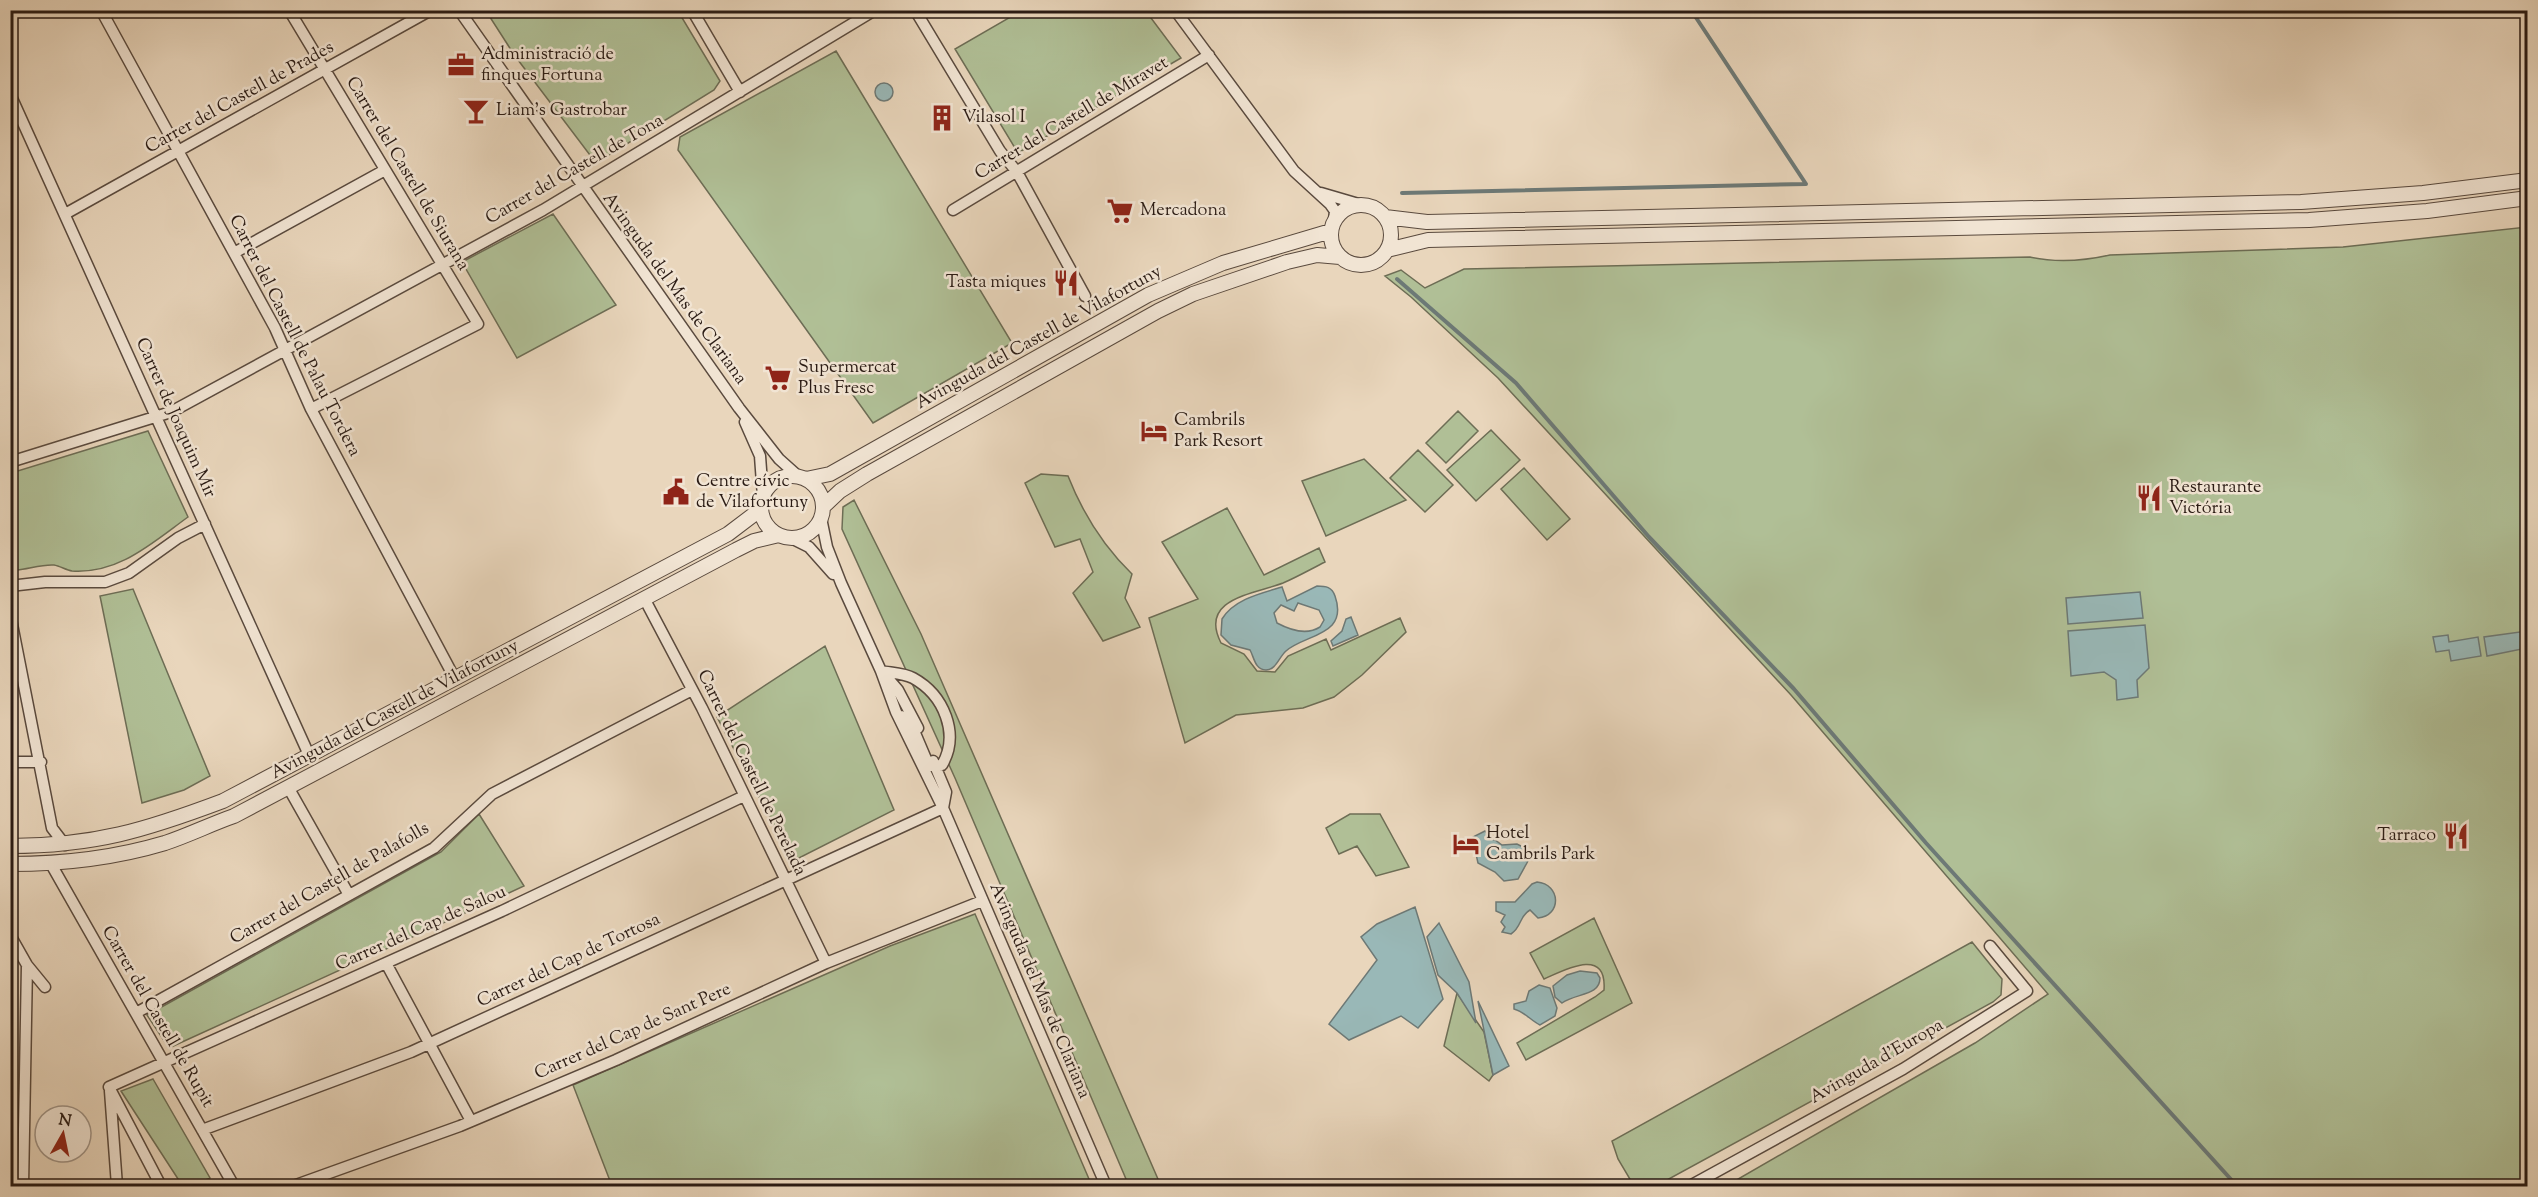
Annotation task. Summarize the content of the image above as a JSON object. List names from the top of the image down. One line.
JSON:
{"streets":{"street":["Carrer del Castell de Prades","Carrer del Castell de Miravet","Carrer del Castell de Tona","Carrer del Castell de Siurana","Avinguda del Mas de Clariana","Carrer del Castell de Palau Tordera","Avinguda del Castell de Vilafortuny","Carrer de Joaquim Mir","Carrer del Castell de Perelada","Carrer del Castell de Palafolls","Carrer del Cap de Salou","Carrer del Cap de Tortosa","Carrer del Castell de Rupit","Carrer del Cap de Sant Pere","Avinguda d'Europa"]},"crossings":[["Carrer del Castell de Prades","Carrer del Castell de Siurana"],["Carrer del Castell de Prades","Carrer del Castell de Palau Tordera"],["Carrer del Castell de Prades","Carrer de Joaquim Mir"],["Carrer del Castell de Tona","Carrer del Castell de Siurana"],["Carrer del Castell de Tona","Avinguda del Mas de Clariana"],["Carrer del Castell de Tona","Carrer del Castell de Palau Tordera"],["Carrer del Castell de Tona","Carrer de Joaquim Mir"],["Carrer del Castell de Siurana","Carrer del Castell de Palau Tordera"],["Avinguda del Mas de Clariana","Avinguda del Castell de Vilafortuny"],["Avinguda del Mas de Clariana","Carrer del Cap de Tortosa"],["Avinguda del Mas de Clariana","Carrer del Cap de Sant Pere"],["Carrer del Castell de Palau Tordera","Avinguda del Castell de Vilafortuny"],["Avinguda del Castell de Vilafortuny","Carrer de Joaquim Mir"],["Avinguda del Castell de Vilafortuny","Carrer del Castell de Perelada"],["Avinguda del Castell de Vilafortuny","Carrer del Castell de Rupit"],["Carrer del Castell de Perelada","Carrer del Castell de Palafolls"],["Carrer del Castell de Perelada","Carrer del Cap de Salou"],["Carrer del Castell de Perelada","Carrer del Cap de Tortosa"],["Carrer del Castell de Perelada","Carrer del Cap de Sant Pere"],["Carrer del Castell de Palafolls","Carrer del Castell de Rupit"],["Carrer del Cap de Salou","Carrer del Castell de Rupit"],["Carrer del Cap de Tortosa","Carrer del Castell de Rupit"]],"places":{"office":["Administració de finques Fortuna"],"bar":["Liam's Gastrobar"],"building":["Vilasol I"],"supermarket":["Mercadona","Supermercat Plus Fresc"],"restaurant":["Tasta miques","Restaurante Victória","Tarraco"],"hotel":["Cambrils Park Resort","Hotel Cambrils Park"],"public building":["Centre cívic de Vilafortuny"]},"north":"top"}
